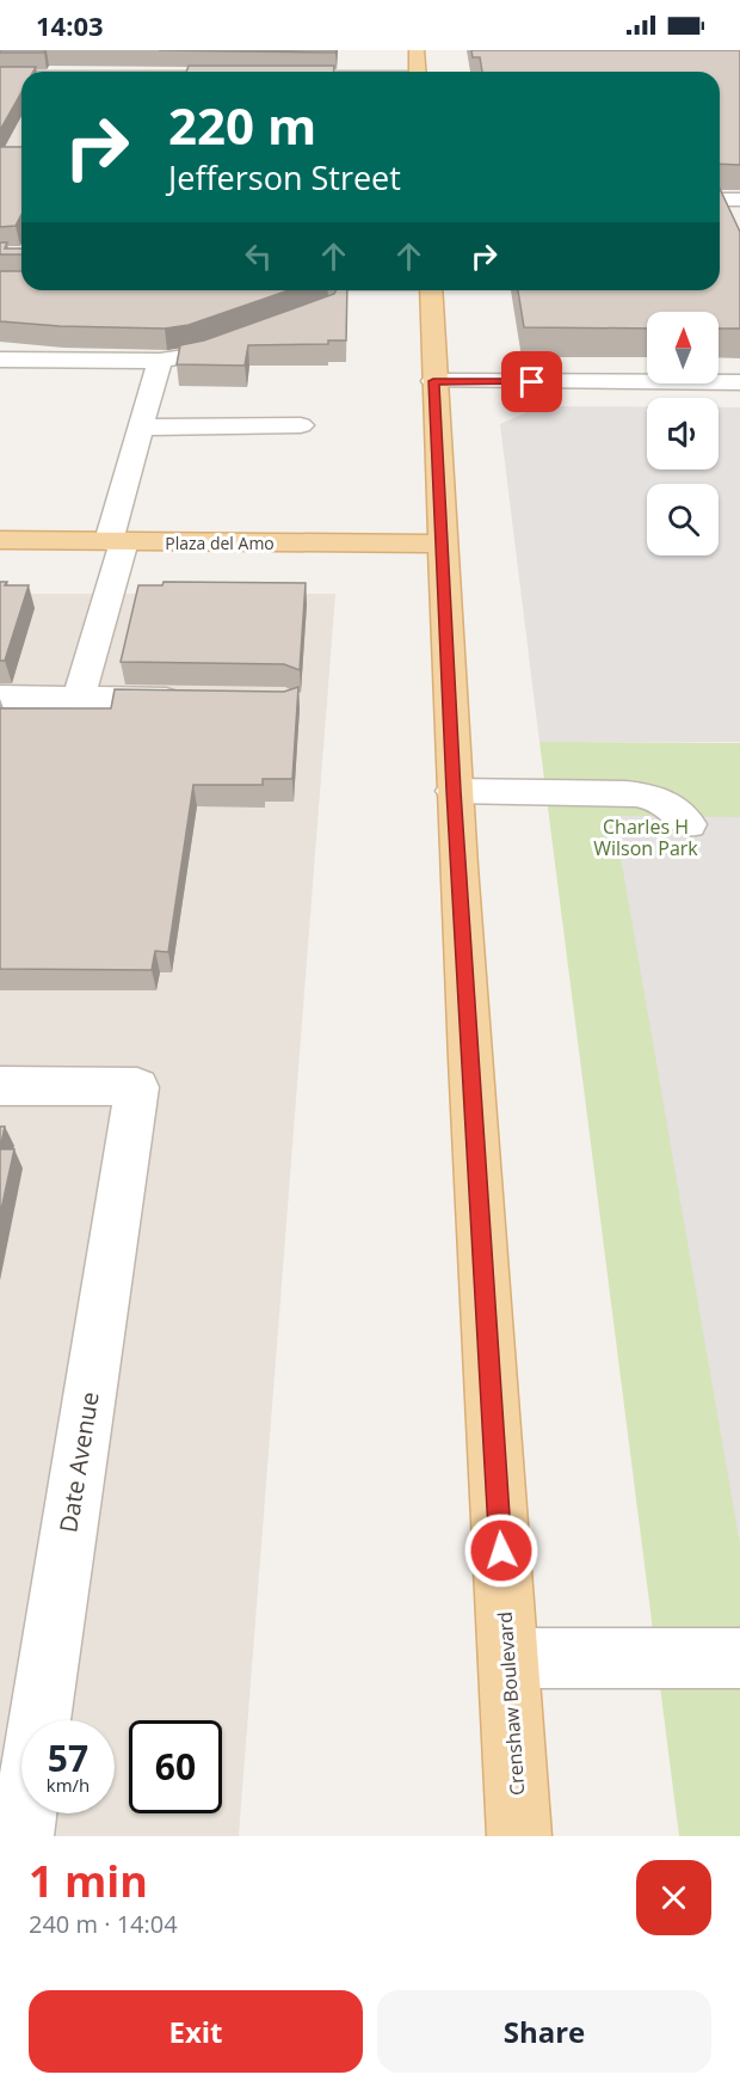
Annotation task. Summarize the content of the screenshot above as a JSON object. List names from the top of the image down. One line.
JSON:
{"streets":{"main road":["Plaza del Amo","Crenshaw Boulevard"],"street":["Date Avenue"]},"crossings":[["Plaza del Amo","Crenshaw Boulevard"]],"parks":["Charles H Wilson Park"],"north":"top","page":{"status":"14:03","turn":["220 m","Jefferson Street"],"speed":"57 km/h","limit":"60","heading":["1 min","240 m · 14:04"],"buttons":["Exit","Share"]}}
